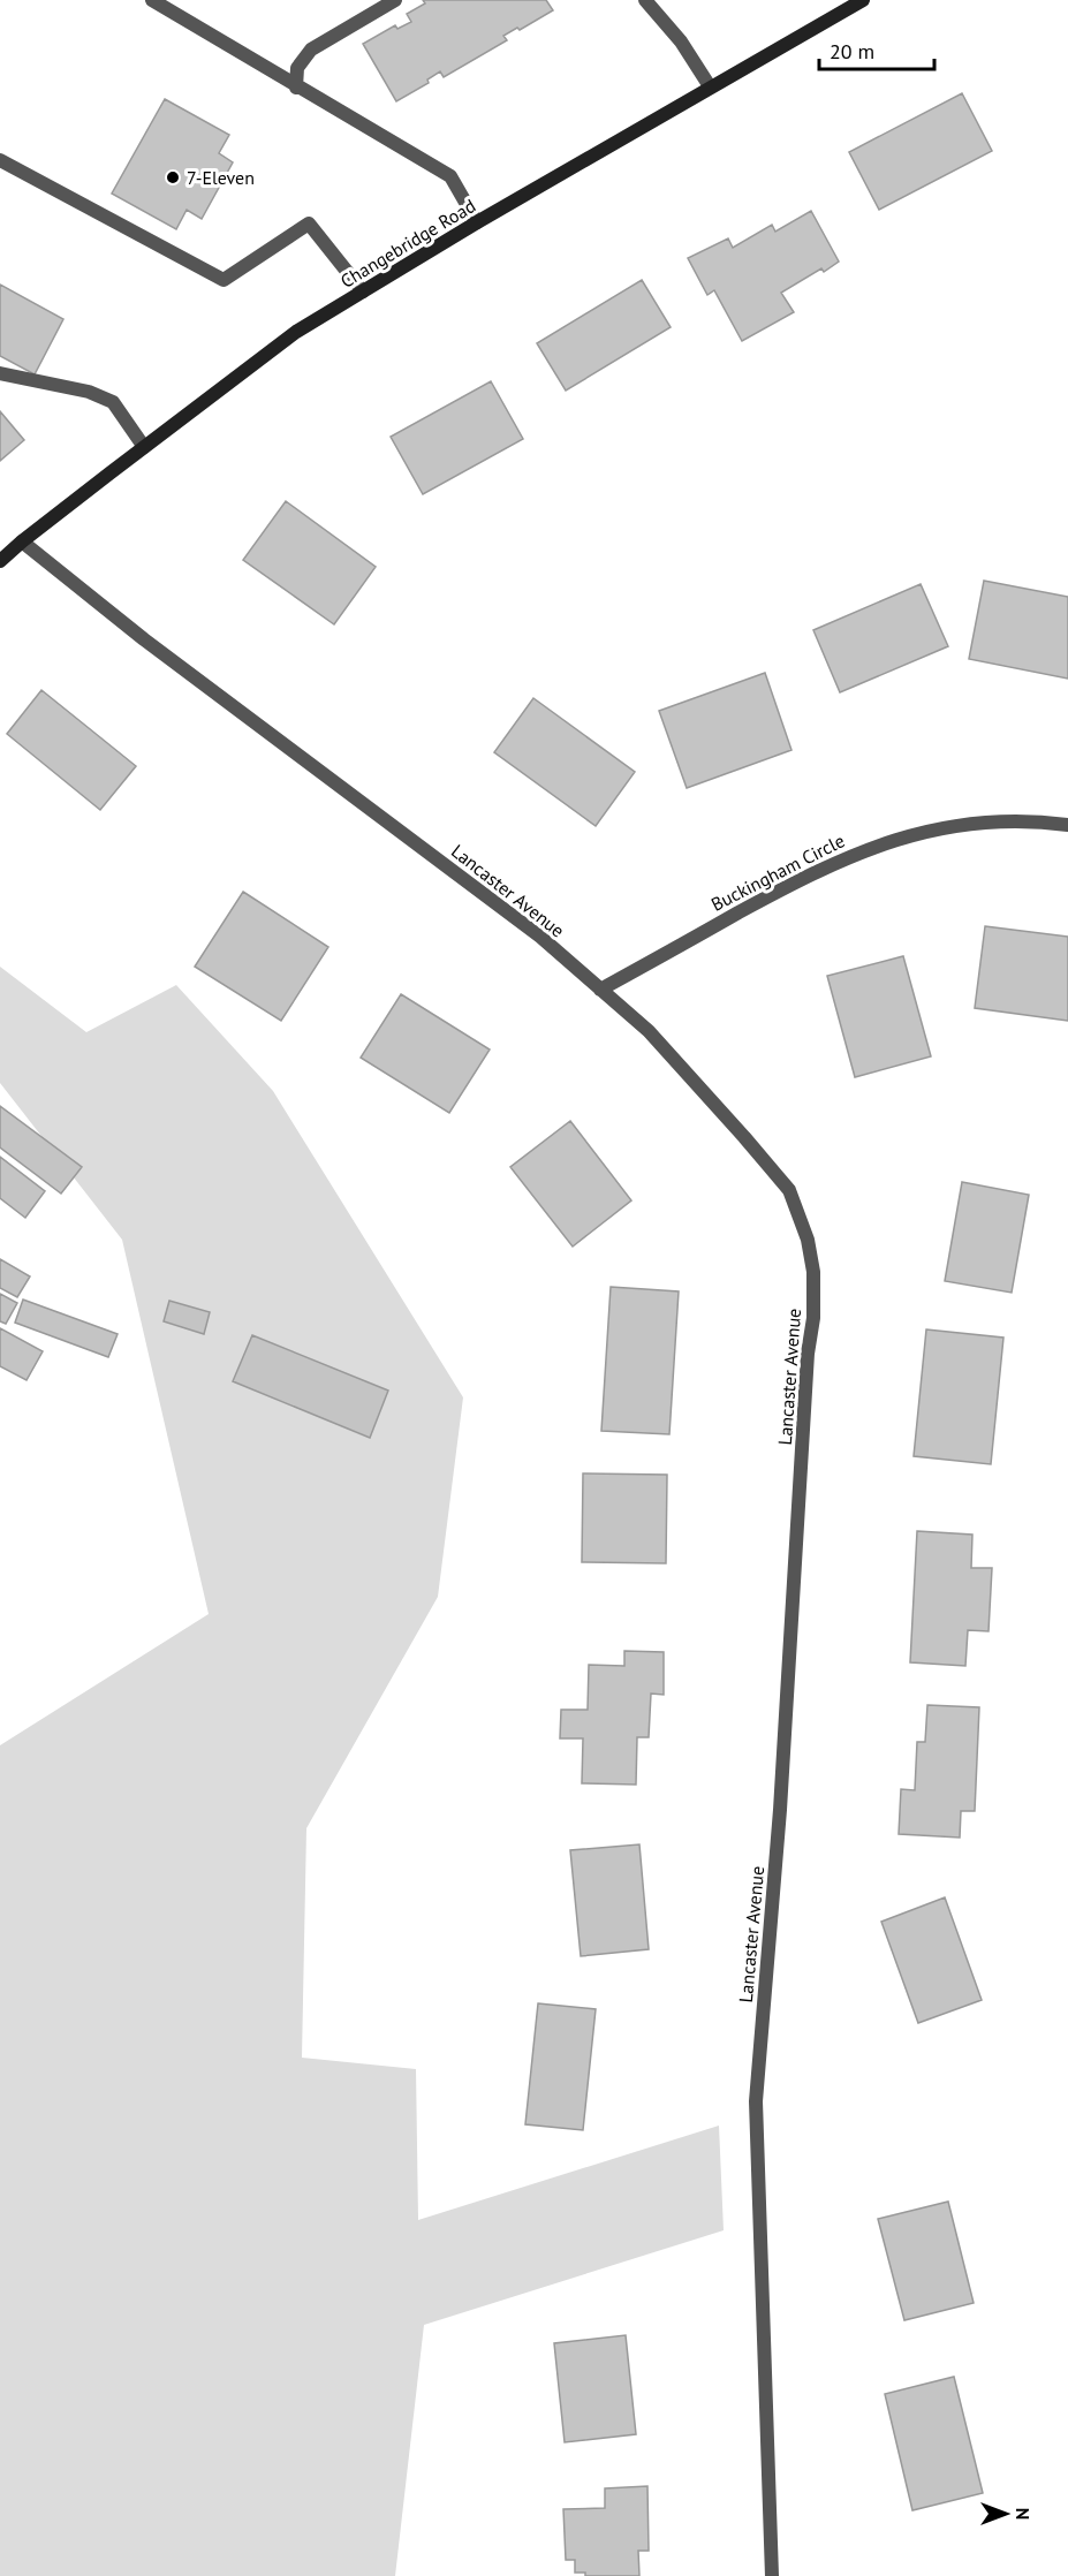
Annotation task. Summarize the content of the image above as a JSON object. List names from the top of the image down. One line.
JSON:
{"streets":{"main road":["Changebridge Road"],"street":["Buckingham Circle","Lancaster Avenue"]},"crossings":[["Changebridge Road","Lancaster Avenue"],["Buckingham Circle","Lancaster Avenue"]],"places":["7-Eleven"],"scale_bar":"20 m","north":"right"}
